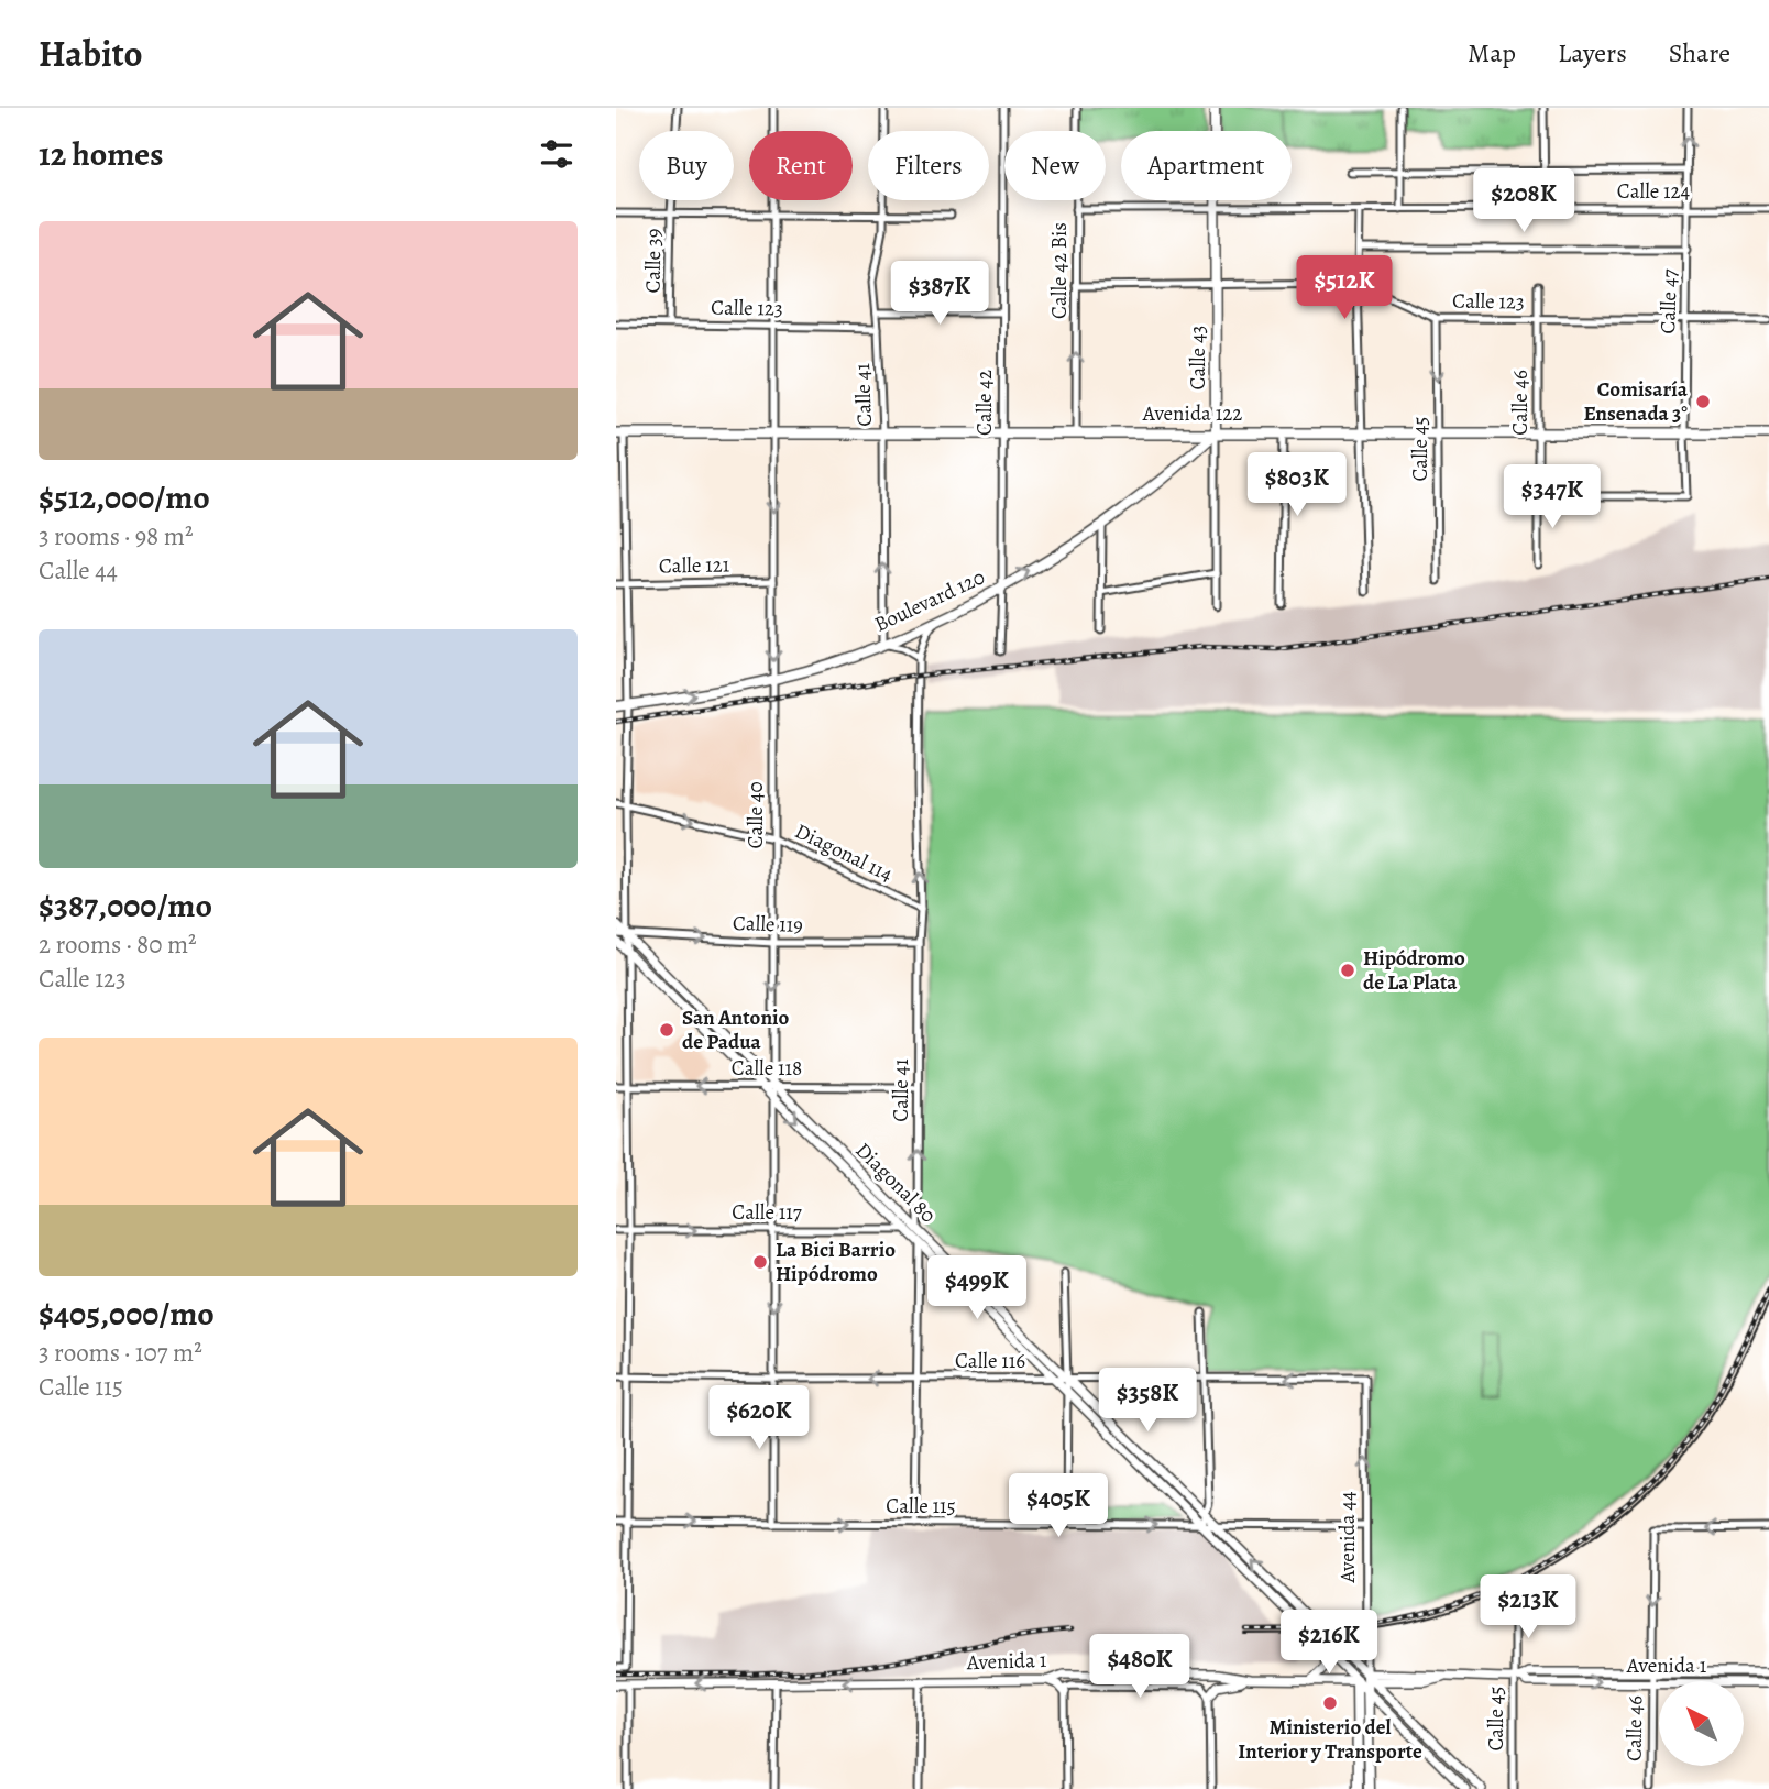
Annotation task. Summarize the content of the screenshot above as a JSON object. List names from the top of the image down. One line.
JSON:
{"streets":{"highway":["Avenida 122"],"main road":["Calle 43","Boulevard 120","Diagonal 80","Avenida 44","Avenida 1"],"street":["Calle 124","Calle 39","Calle 42 Bis","Calle 123","Calle 47","Calle 41","Calle 42","Calle 46","Calle 45","Calle 121","Calle 40","Diagonal 114","Calle 119","Calle 118","Calle 117","Calle 116","Calle 115"]},"crossings":[["Calle 124","Calle 42 Bis"],["Calle 124","Calle 47"],["Calle 124","Calle 43"],["Calle 39","Calle 123"],["Calle 42 Bis","Calle 123"],["Calle 42 Bis","Avenida 122"],["Calle 123","Calle 47"],["Calle 123","Calle 43"],["Calle 123","Calle 41"],["Calle 123","Calle 46"],["Calle 123","Calle 45"],["Calle 123","Calle 40"],["Calle 47","Calle 46"],["Calle 47","Avenida 122"],["Calle 43","Avenida 122"],["Calle 43","Boulevard 120"],["Calle 41","Avenida 122"],["Calle 41","Boulevard 120"],["Calle 41","Diagonal 114"],["Calle 41","Calle 119"],["Calle 41","Calle 118"],["Calle 41","Diagonal 80"],["Calle 41","Calle 117"],["Calle 41","Calle 116"],["Calle 41","Calle 115"],["Calle 42","Avenida 122"],["Calle 42","Boulevard 120"],["Calle 46","Avenida 122"],["Calle 46","Avenida 1"],["Avenida 122","Calle 45"],["Avenida 122","Boulevard 120"],["Avenida 122","Calle 40"],["Calle 45","Avenida 1"],["Calle 121","Calle 40"],["Boulevard 120","Calle 40"],["Calle 40","Diagonal 114"],["Calle 40","Calle 119"],["Calle 40","Calle 118"],["Calle 40","Diagonal 80"],["Calle 40","Calle 117"],["Calle 40","Calle 116"],["Calle 40","Calle 115"],["Calle 119","Diagonal 80"],["Calle 118","Diagonal 80"],["Diagonal 80","Calle 117"],["Diagonal 80","Calle 116"],["Diagonal 80","Calle 115"],["Diagonal 80","Avenida 44"],["Diagonal 80","Avenida 1"],["Calle 116","Avenida 44"],["Calle 115","Avenida 44"],["Avenida 44","Avenida 1"]],"one_way":["Calle 42 Bis","Calle 41","Boulevard 120","Calle 40","Diagonal 114","Calle 119","Calle 118","Calle 117","Calle 116","Calle 115"],"places":["Comisaría Ensenada 3°","Hipódromo de La Plata","San Antonio de Padua","La Bici Barrio Hipódromo","Ministerio del Interior y Transporte"],"north":"top left","page":{"header":"Habito","nav":["Map","Layers","Share"],"heading":"12 homes","chip":["Buy","Rent","Filters","New","Apartment"],"price":["$208K","$512K","$387K","$803K","$347K","$499K","$358K","$620K","$405K","$213K","$216K","$480K"],"list":[{"name":"$512,000/mo","note":"3 rooms · 98 m² · Calle 44"},{"name":"$387,000/mo","note":"2 rooms · 80 m² · Calle 123"},{"name":"$405,000/mo","note":"3 rooms · 107 m² · Calle 115"}]}}
